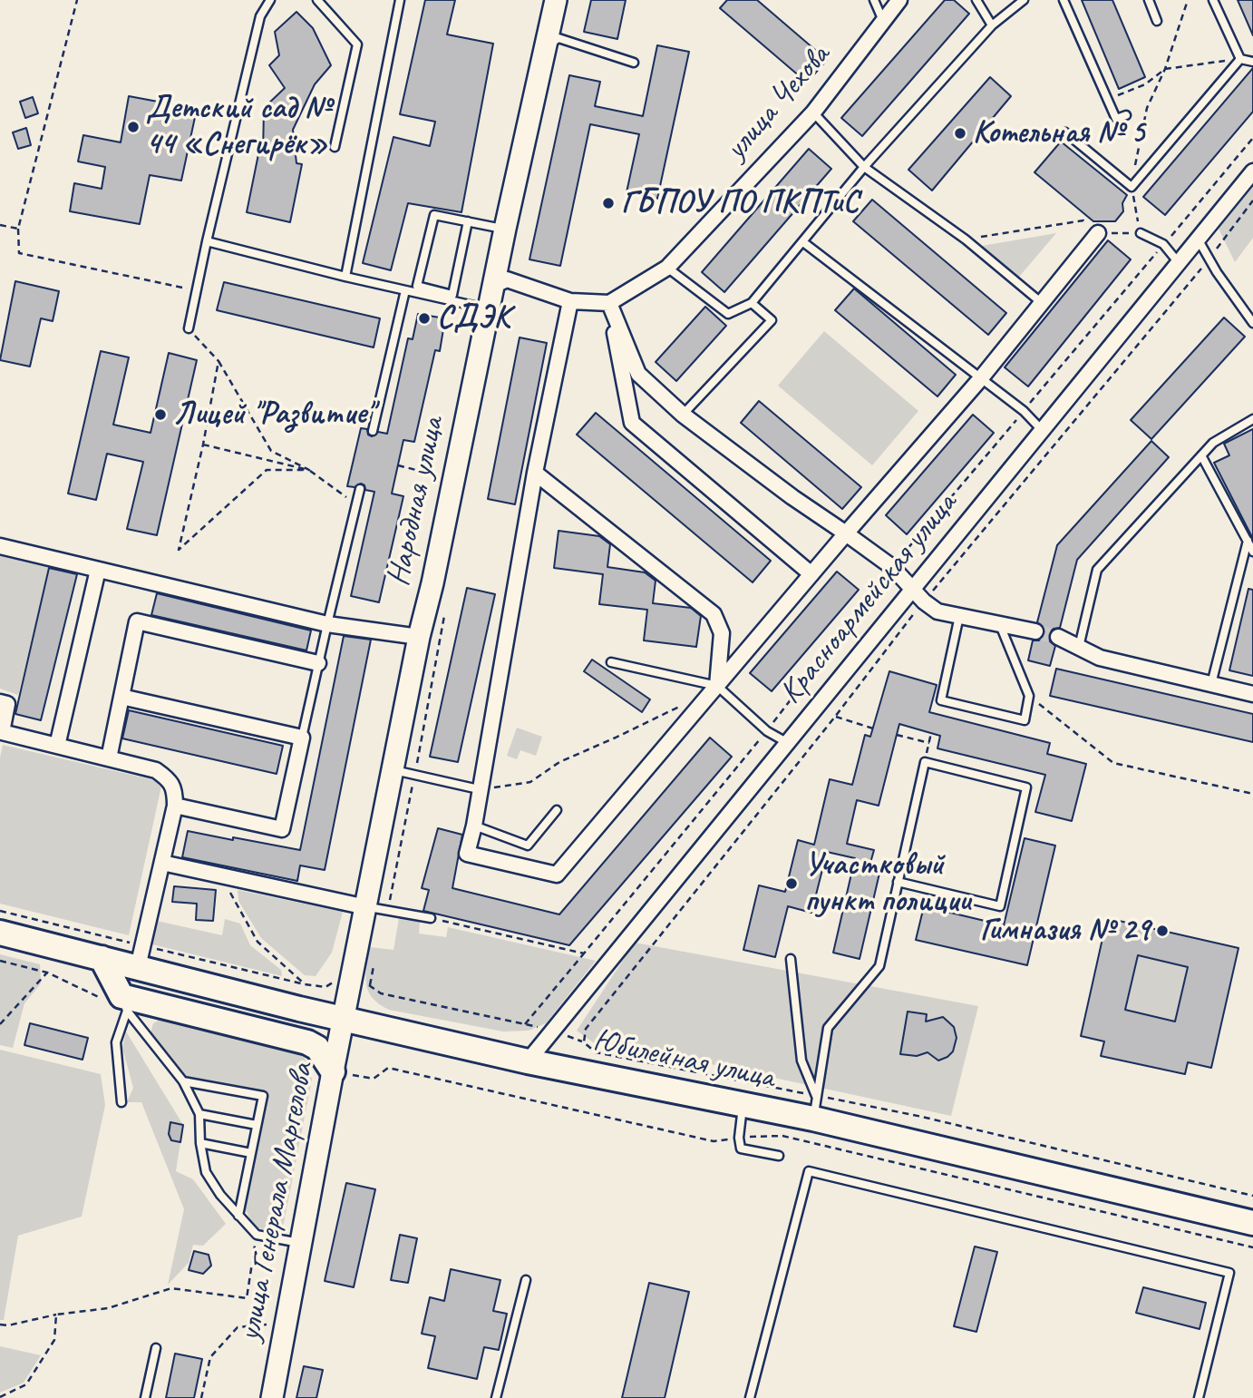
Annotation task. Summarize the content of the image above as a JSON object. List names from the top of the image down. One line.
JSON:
{"streets":{"main road":["Юбилейная улица"],"street":["улица Чехова","Народная улица","Красноармейская улица","улица Генерала Маргелова"]},"crossings":[["Народная улица","Юбилейная улица"],["Народная улица","улица Генерала Маргелова"],["Красноармейская улица","Юбилейная улица"],["Юбилейная улица","улица Генерала Маргелова"]],"places":["Детский сад № 44 «Снегирёк»","Котельная № 5","ГБПОУ ПО ПКПТиС","СДЭК","Лицей \"Развитие\"","Участковый пункт полиции","Гимназия № 29"]}
